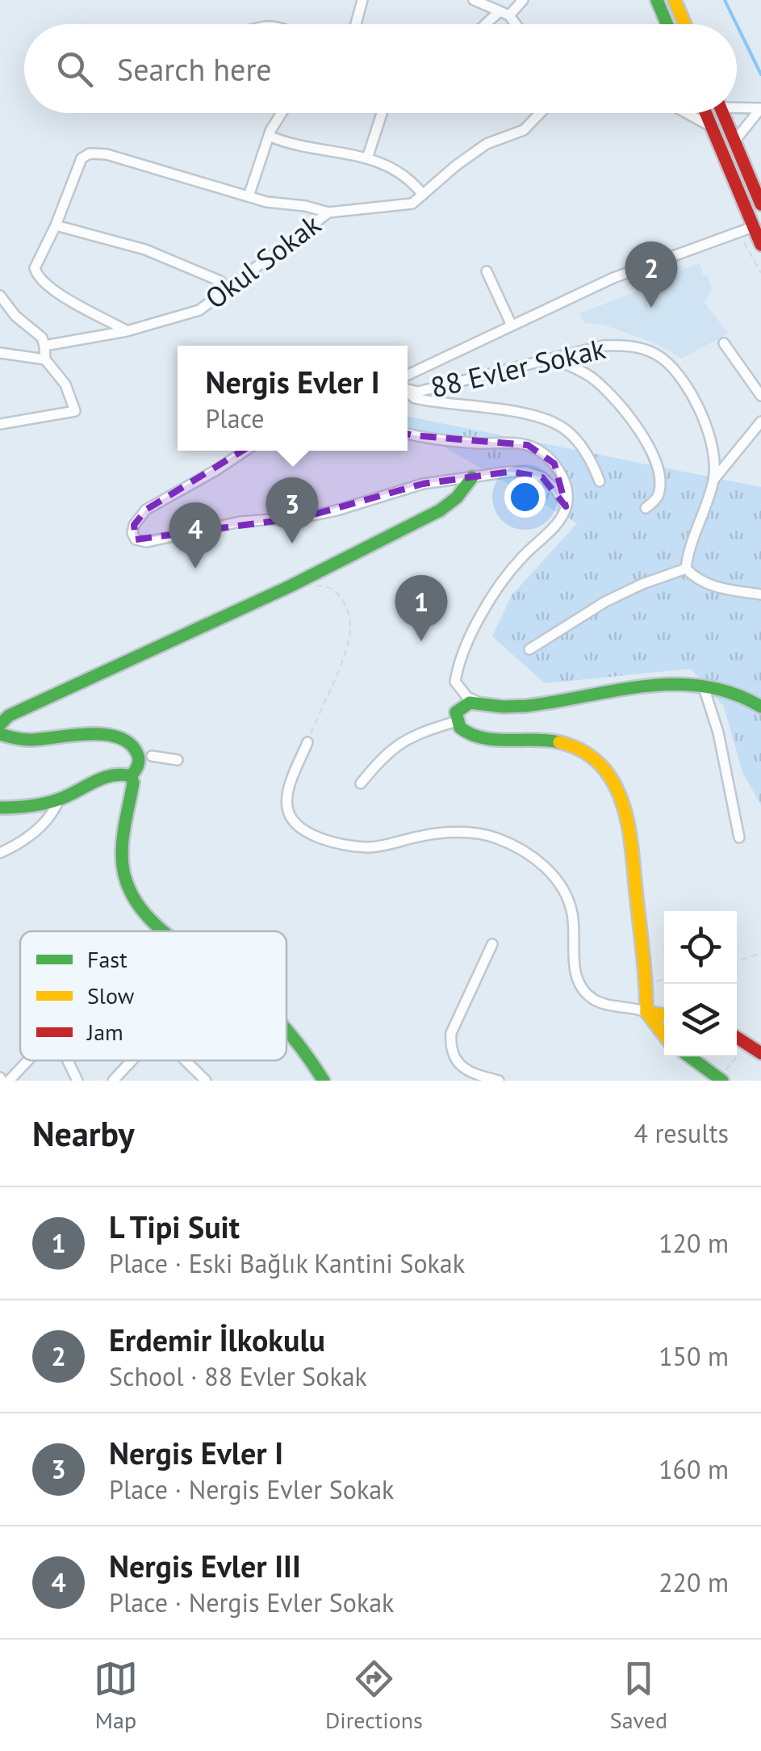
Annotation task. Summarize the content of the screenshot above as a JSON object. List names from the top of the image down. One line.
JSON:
{"streets":{"street":["Okul Sokak","88 Evler Sokak"]},"legend":["Fast","Slow","Jam"],"page":{"search":"Search here","pins":["2","3","4","1"],"popup":["Nergis Evler I","Place"],"heading":["Nearby","4 results"],"list":[{"mark":"1","name":"L Tipi Suit","note":"Place · Eski Bağlık Kantini Sokak","value":"120 m"},{"mark":"2","name":"Erdemir İlkokulu","note":"School · 88 Evler Sokak","value":"150 m"},{"mark":"3","name":"Nergis Evler I","note":"Place · Nergis Evler Sokak","value":"160 m"},{"mark":"4","name":"Nergis Evler III","note":"Place · Nergis Evler Sokak","value":"220 m"}],"nav":["Map","Directions","Saved"]}}
